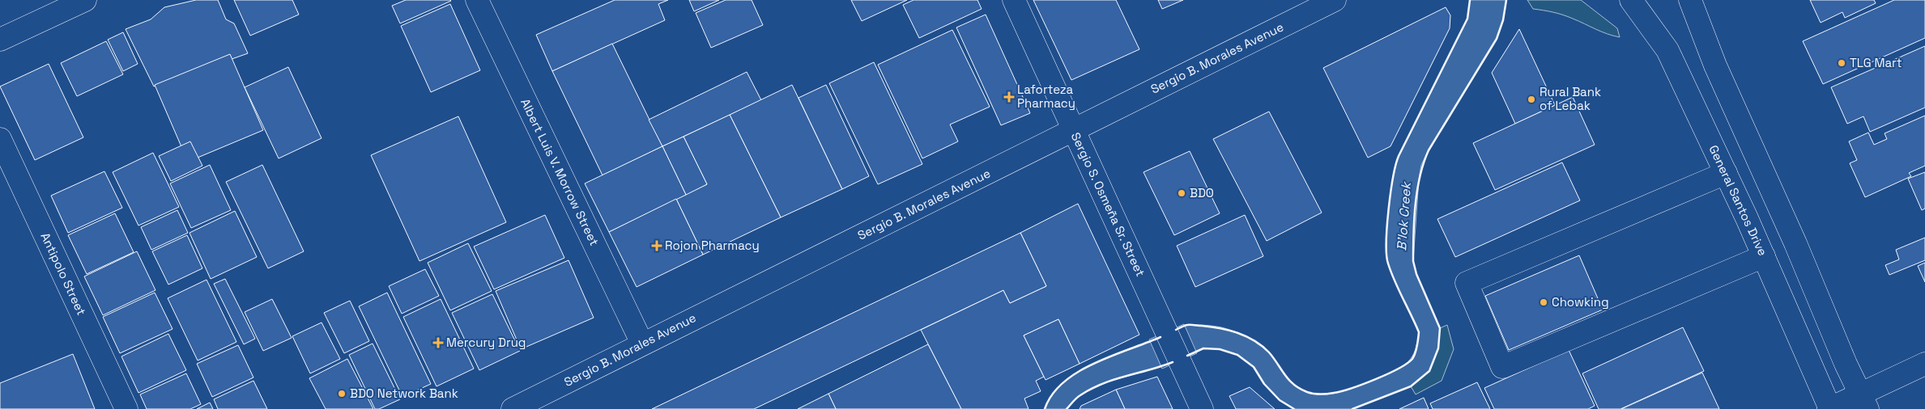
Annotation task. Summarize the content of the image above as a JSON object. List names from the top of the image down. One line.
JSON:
{"streets":{"main road":["Sergio B. Morales Avenue","Albert Luis V. Morrow Street","General Santos Drive","Sergio S. Osmeña Sr. Street","Antipolo Street"]},"crossings":[["Sergio B. Morales Avenue","Albert Luis V. Morrow Street"],["Sergio B. Morales Avenue","Sergio S. Osmeña Sr. Street"]],"water":["B'lok Creek"],"places":{"other":["TLG Mart","Rural Bank of Lebak","BDO","Chowking","BDO Network Bank"],"health":["Laforteza Pharmacy","Rojon Pharmacy","Mercury Drug"]}}
